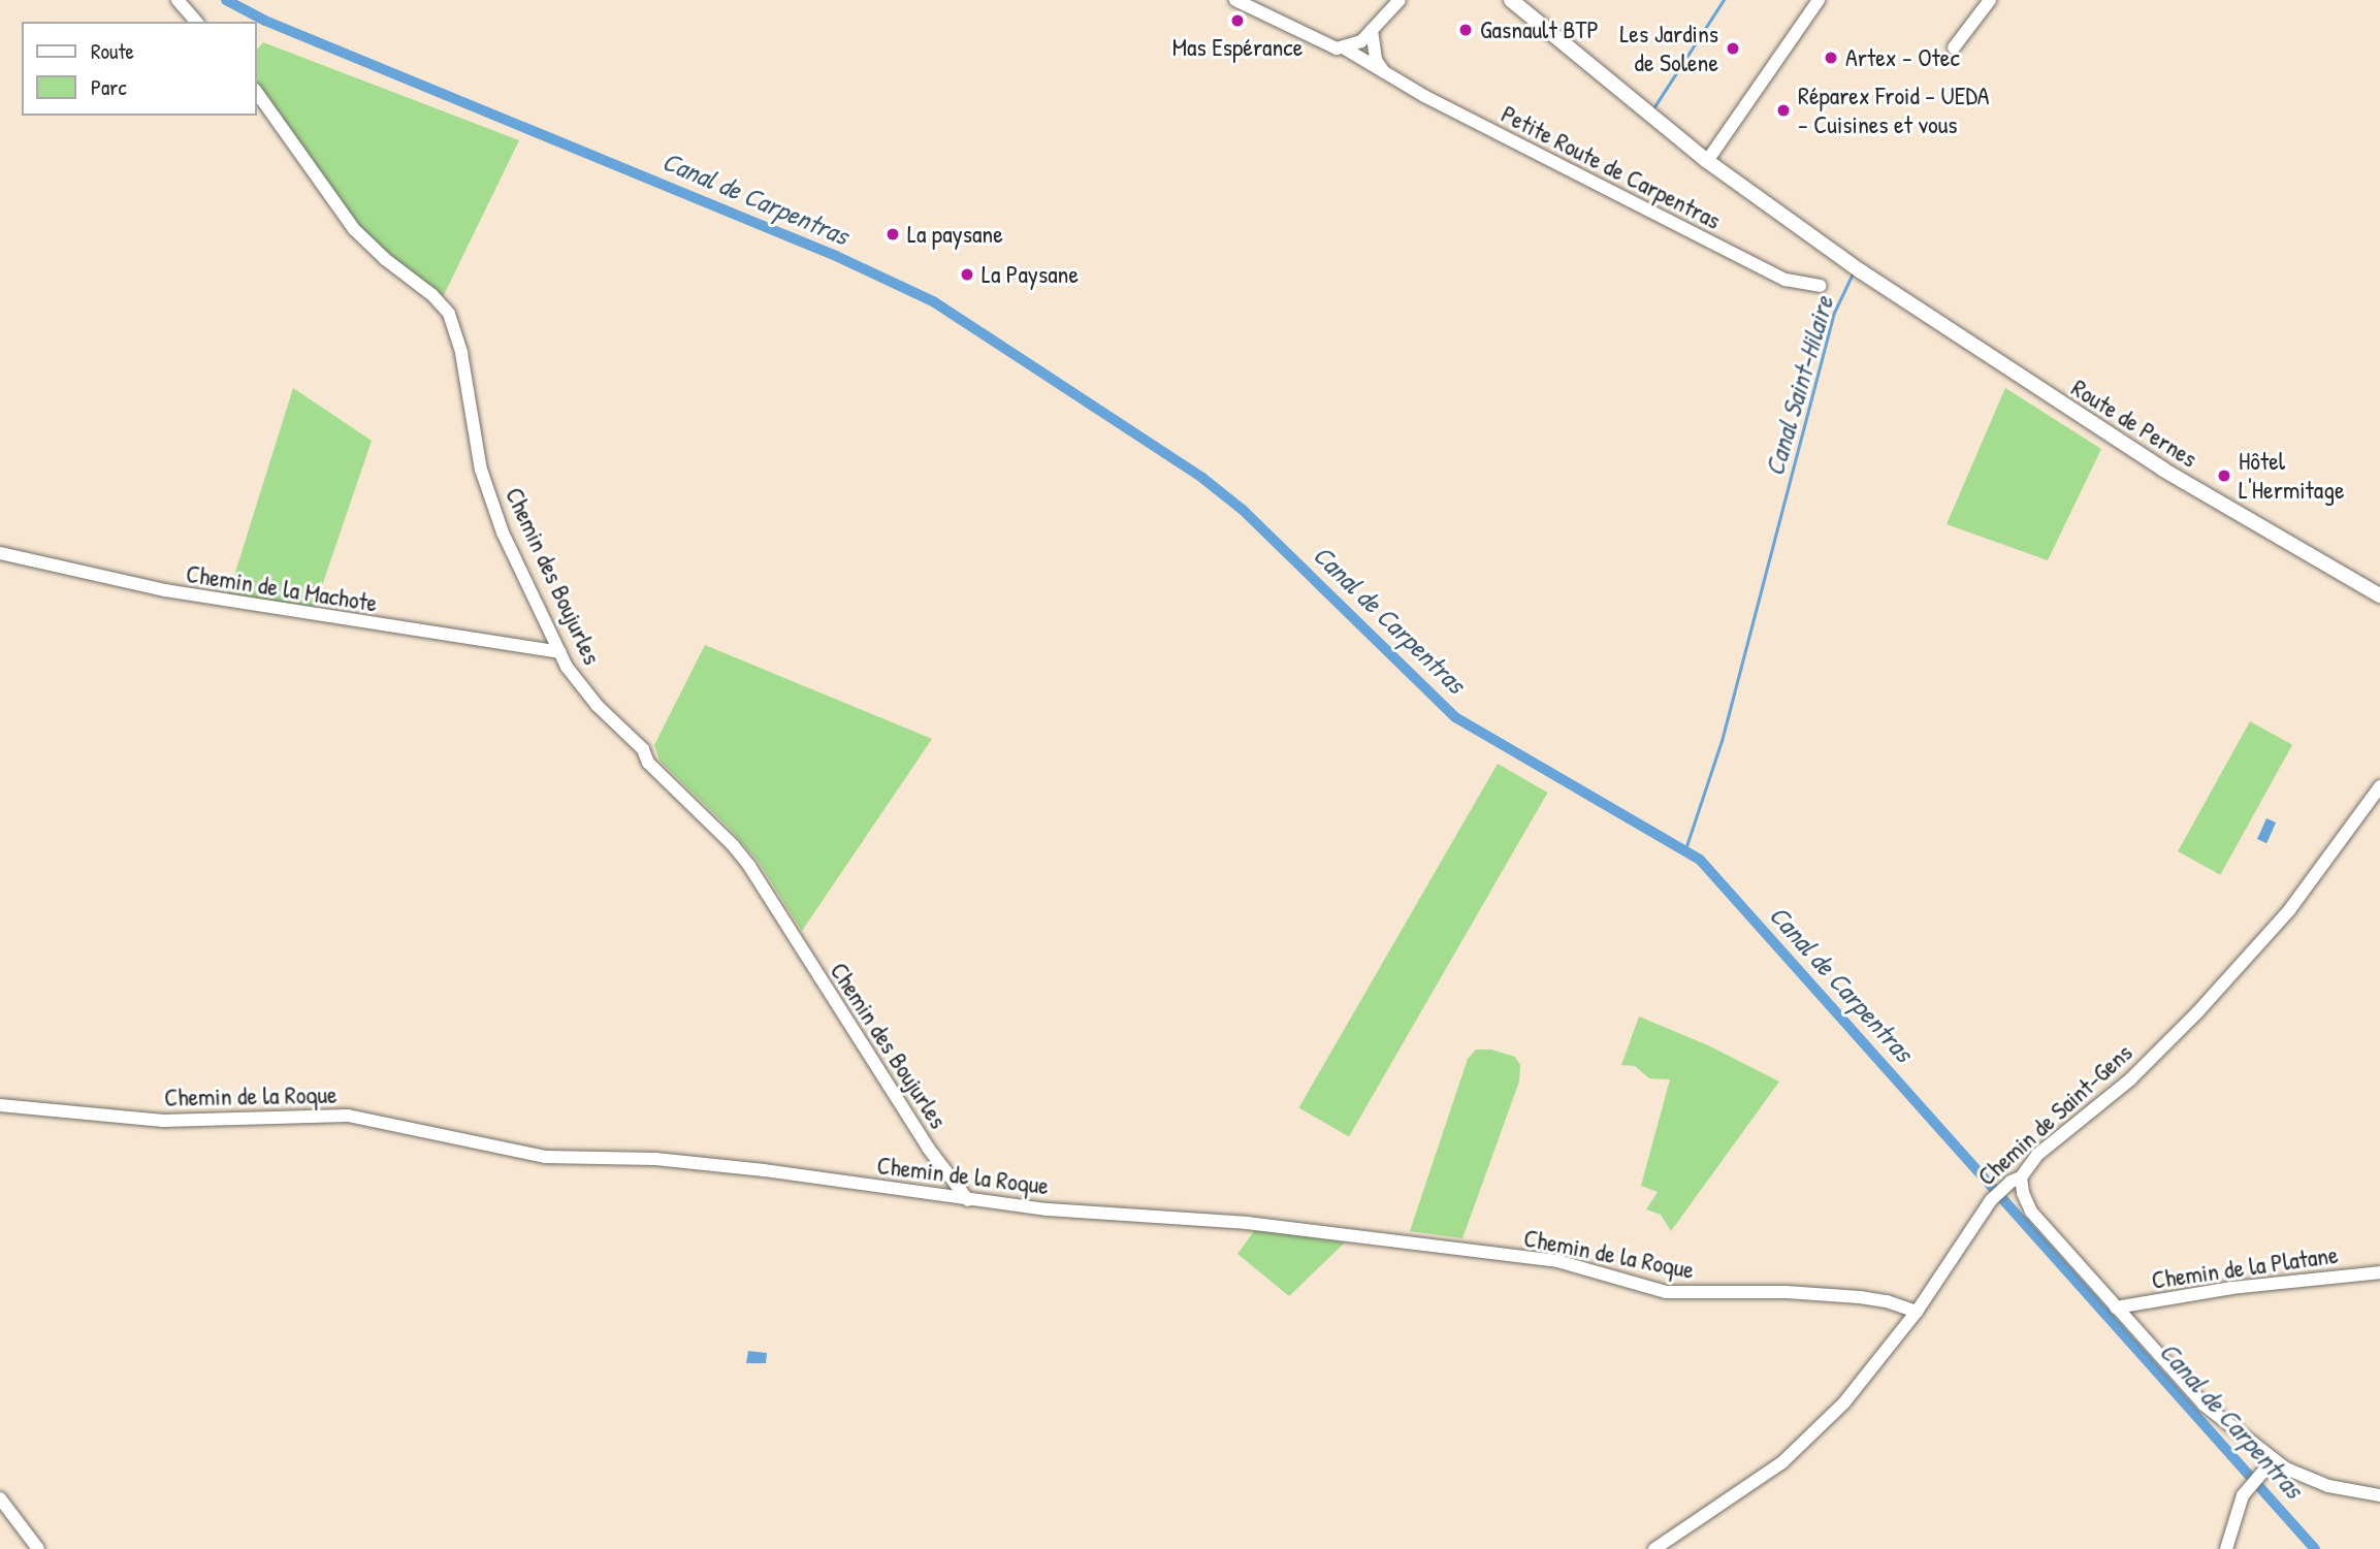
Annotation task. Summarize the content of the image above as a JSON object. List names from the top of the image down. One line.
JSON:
{"streets":{"main road":["Route de Pernes"],"street":["Petite Route de Carpentras","Chemin des Boujurles","Chemin de la Machote","Chemin de la Roque","Chemin de Saint-Gens","Chemin de la Platane"]},"crossings":[["Chemin des Boujurles","Chemin de la Machote"],["Chemin des Boujurles","Chemin de la Roque"],["Chemin de la Roque","Chemin de Saint-Gens"]],"water":["Canal de Carpentras","Canal Saint-Hilaire"],"places":["Mas Espérance","Gasnault BTP","Les Jardins de Solene","Artex - Otec","Réparex Froid - UEDA - Cuisines et vous","La paysane","La Paysane","Hôtel L'Hermitage"],"legend":["Route","Parc"]}
